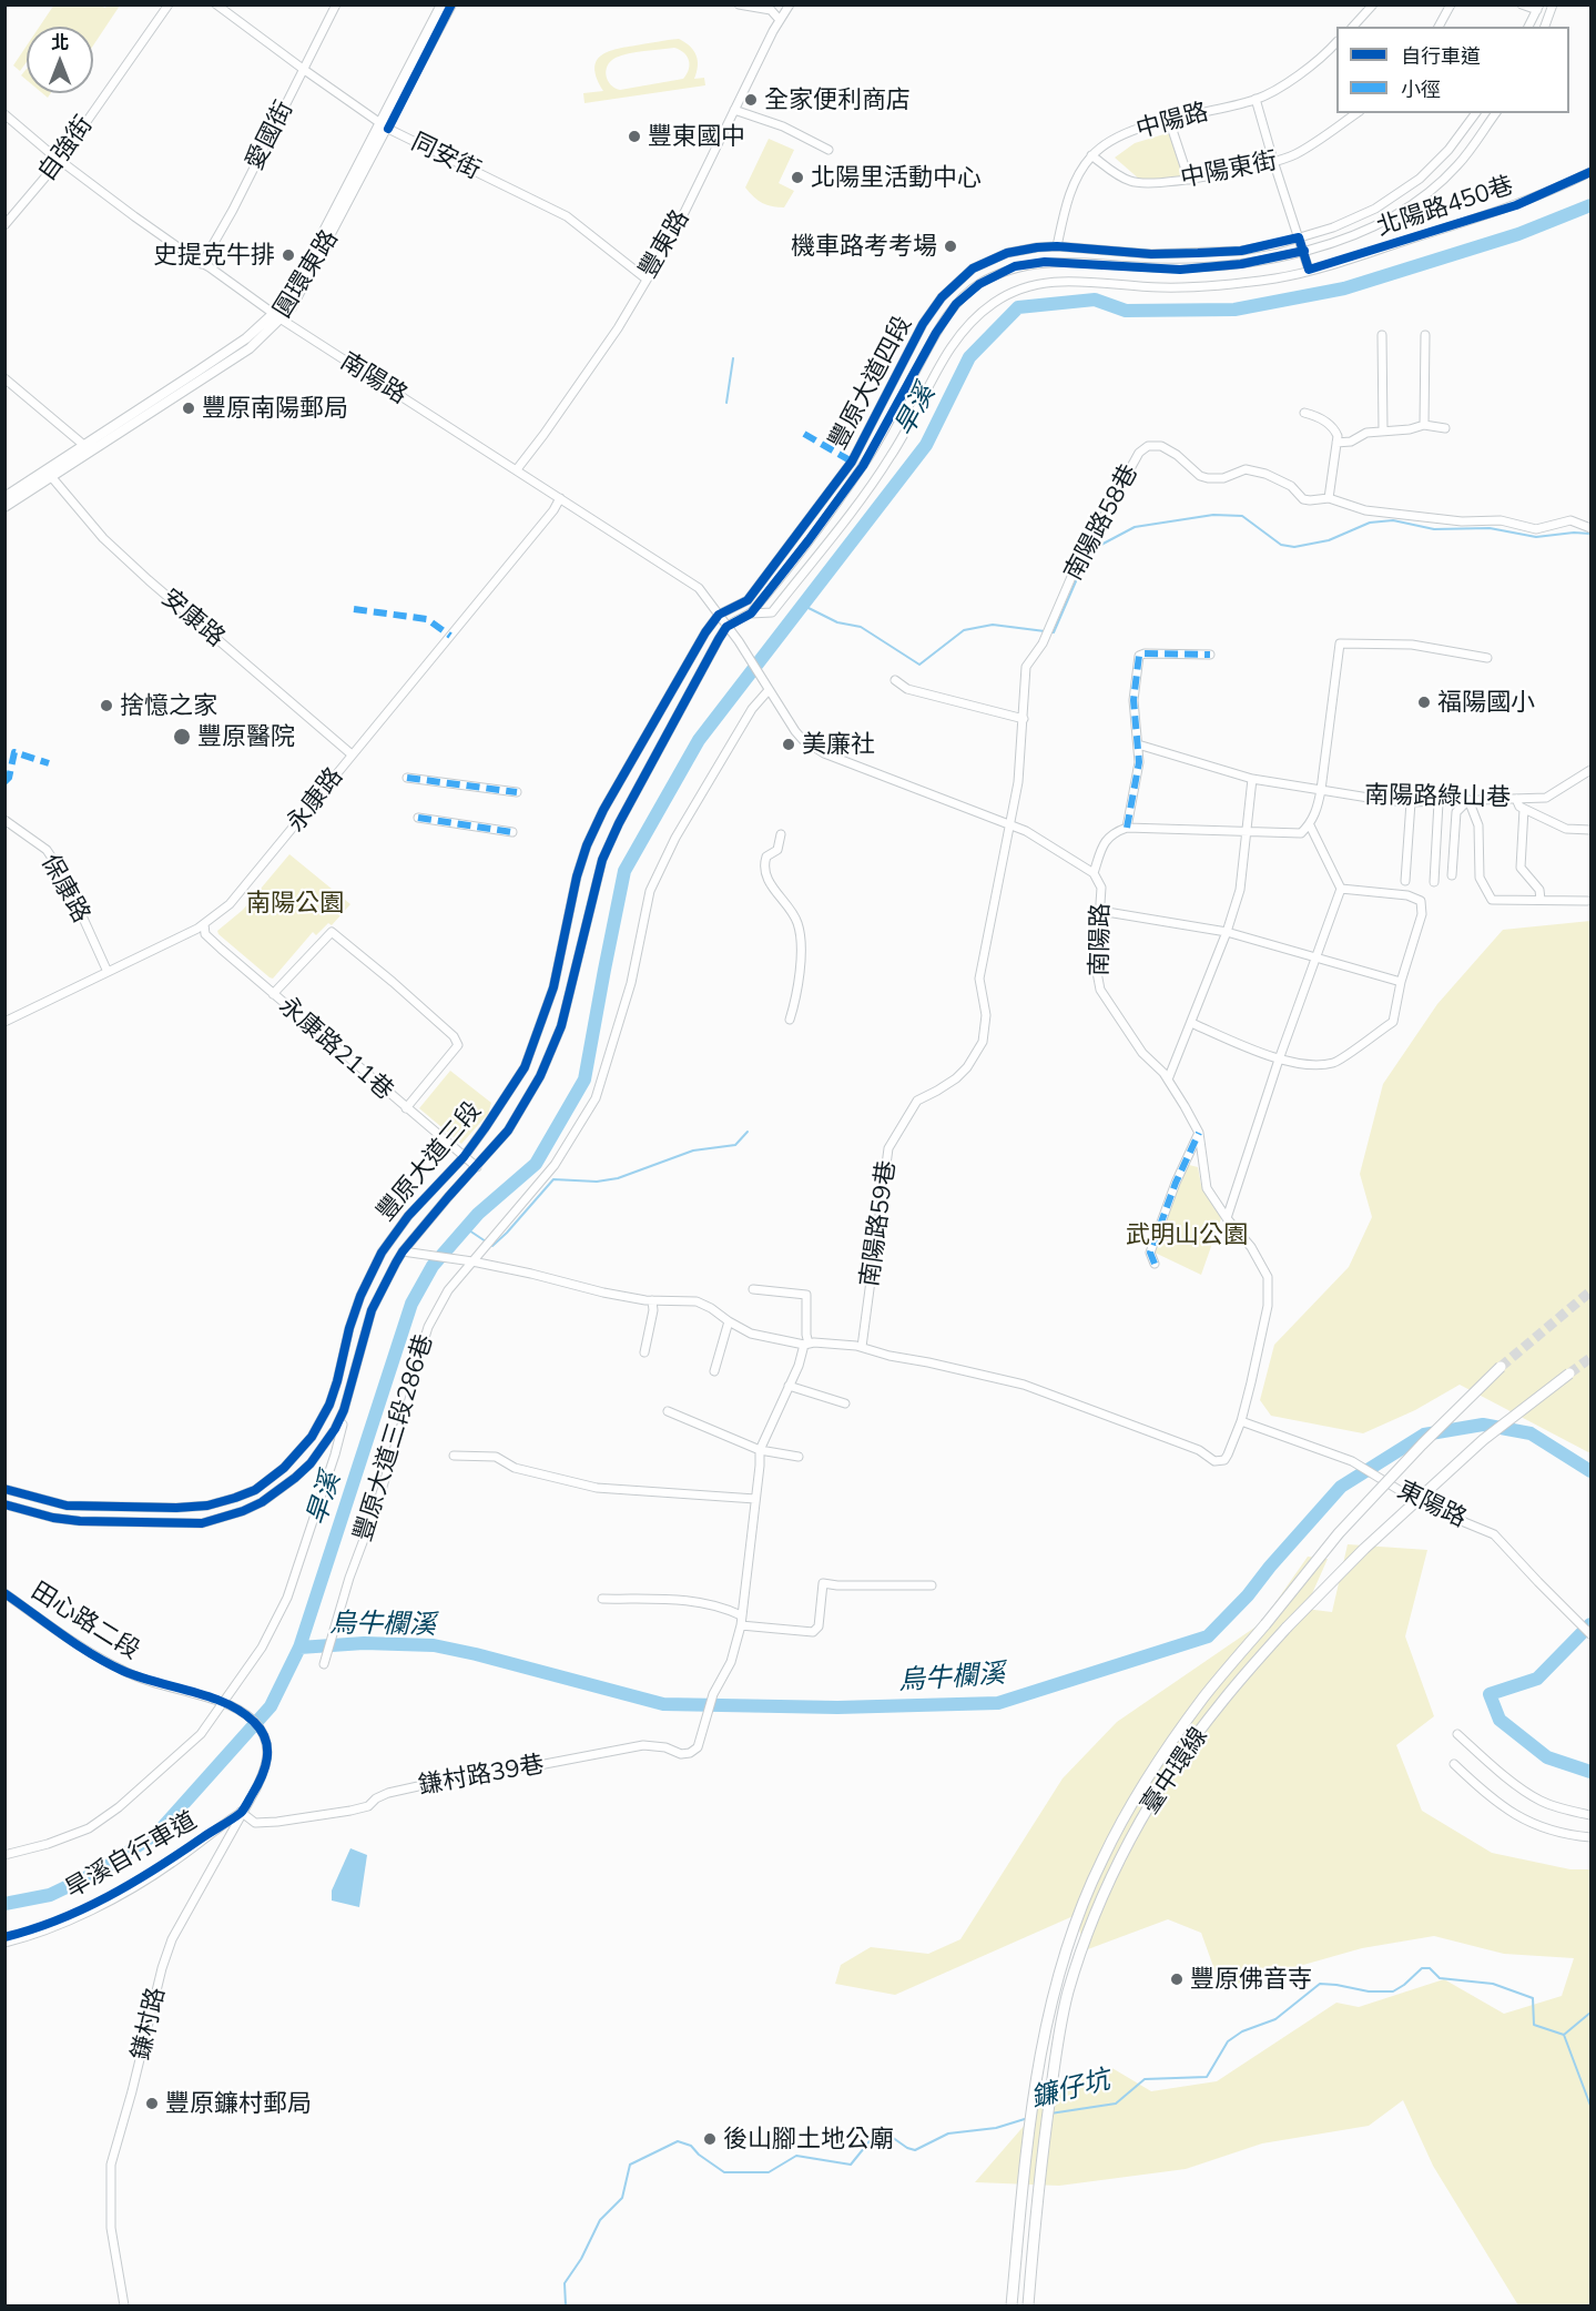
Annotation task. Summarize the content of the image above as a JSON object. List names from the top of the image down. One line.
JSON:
{"streets":{"highway":["臺中環線"],"main road":["圓環東路"],"street":["中陽路","愛國街","自強街","同安街","中陽東街","北陽路450巷","豐東路","南陽路","豐原大道四段","南陽路58巷","安康路","南陽路綠山巷","永康路","保康路","永康路211巷","豐原大道三段","南陽路59巷","豐原大道三段286巷","東陽路","田心路二段","鎌村路39巷","鎌村路"],"cycle path":["旱溪自行車道"]},"crossings":[["中陽路","中陽東街"],["中陽路","豐原大道四段"],["愛國街","同安街"],["愛國街","南陽路"],["自強街","南陽路"],["同安街","豐東路"],["同安街","圓環東路"],["北陽路450巷","豐原大道四段"],["豐東路","南陽路"],["圓環東路","南陽路"],["圓環東路","安康路"],["南陽路","豐原大道四段"],["南陽路","南陽路58巷"],["南陽路","永康路"],["南陽路","豐原大道三段"],["南陽路","南陽路59巷"],["南陽路","豐原大道三段286巷"],["南陽路","東陽路"],["豐原大道四段","豐原大道三段"],["南陽路58巷","南陽路59巷"],["安康路","永康路"],["永康路","保康路"],["永康路","永康路211巷"],["永康路211巷","豐原大道三段"],["田心路二段","鎌村路"],["鎌村路39巷","鎌村路"]],"water":["旱溪","烏牛欄溪","鐮仔坑"],"parks":["南陽公園","武明山公園"],"places":["全家便利商店","豐東國中","北陽里活動中心","機車路考考場","史提克牛排","豐原南陽郵局","福陽國小","捨憶之家","豐原醫院","美廉社","豐原佛音寺","豐原鐮村郵局","後山腳土地公廟"],"legend":["自行車道","小徑"],"north":"top"}
